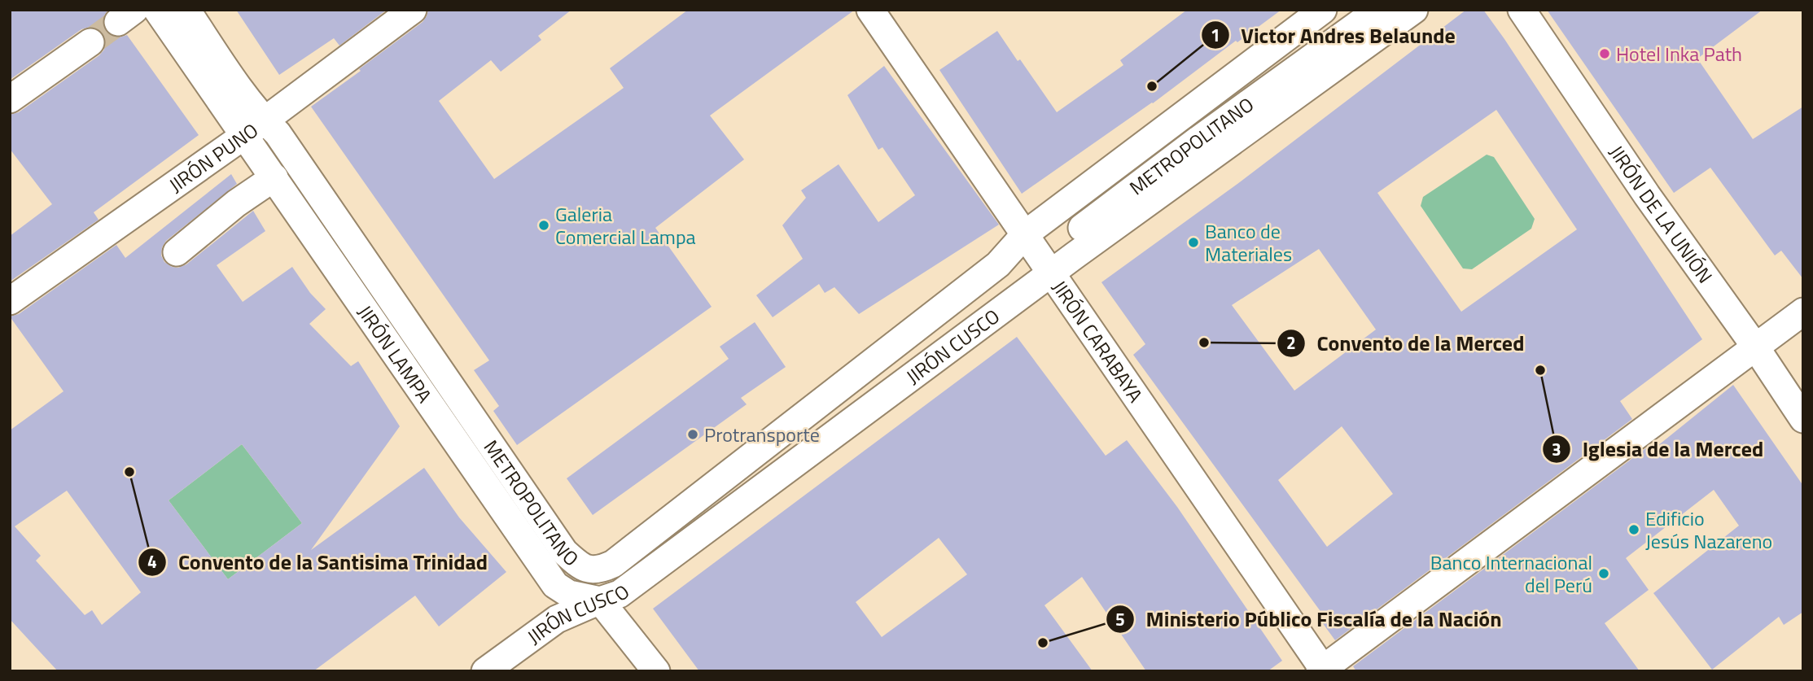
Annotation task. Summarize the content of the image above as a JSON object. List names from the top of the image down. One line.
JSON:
{"streets":{"street":["METROPOLITANO","JIRÓN PUNO","JIRÓN DE LA UNIÓN","JIRÓN CARABAYA","JIRÓN CUSCO","JIRÓN LAMPA"]},"crossings":[["METROPOLITANO","JIRÓN PUNO"],["METROPOLITANO","JIRÓN CARABAYA"],["METROPOLITANO","JIRÓN CUSCO"],["METROPOLITANO","JIRÓN LAMPA"],["JIRÓN PUNO","JIRÓN LAMPA"],["JIRÓN CARABAYA","JIRÓN CUSCO"],["JIRÓN CUSCO","JIRÓN LAMPA"]],"places":["Hotel Inka Path","Victor Andres Belaunde","Galeria Comercial Lampa","Banco de Materiales","Convento de la Merced","Iglesia de la Merced","Protransporte","Convento de la Santisima Trinidad","Edificio Jesús Nazareno","Banco Internacional del Perú","Ministerio Público Fiscalía de la Nación"]}
